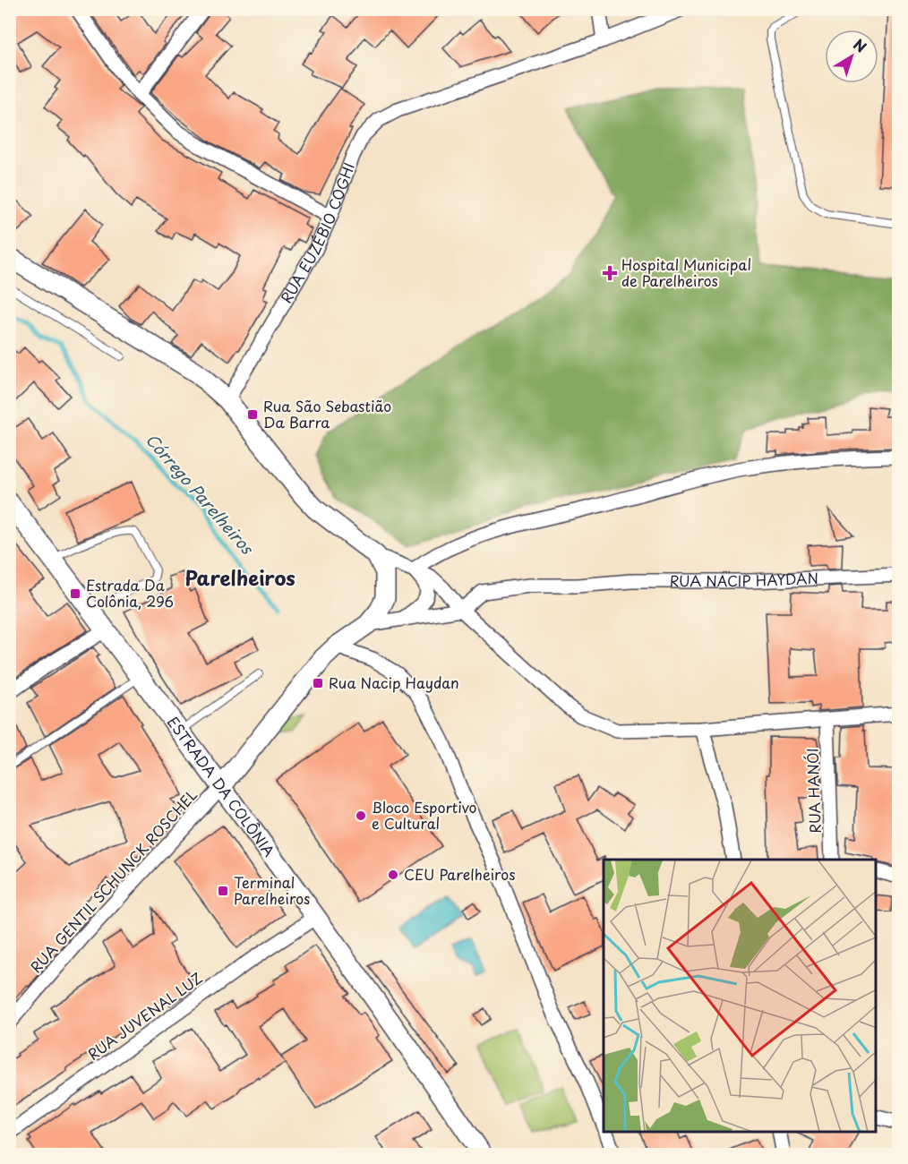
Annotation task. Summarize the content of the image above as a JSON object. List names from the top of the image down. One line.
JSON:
{"streets":{"main road":["ESTRADA DA COLÔNIA"],"street":["RUA EUZÉBIO COGHI","RUA NACIP HAYDAN","RUA HANÓI","RUA GENTIL SCHUNCK ROSCHEL","RUA JUVENAL LUZ"]},"crossings":[["ESTRADA DA COLÔNIA","RUA GENTIL SCHUNCK ROSCHEL"],["ESTRADA DA COLÔNIA","RUA JUVENAL LUZ"]],"districts":["Parelheiros"],"water":["Córrego Parelheiros"],"places":{"health":["Hospital Municipal de Parelheiros"],"transit":["Rua São Sebastião Da Barra","Estrada Da Colônia, 296","Rua Nacip Haydan","Terminal Parelheiros"],"other":["Bloco Esportivo e Cultural","CEU Parelheiros"]},"north":"top right"}
